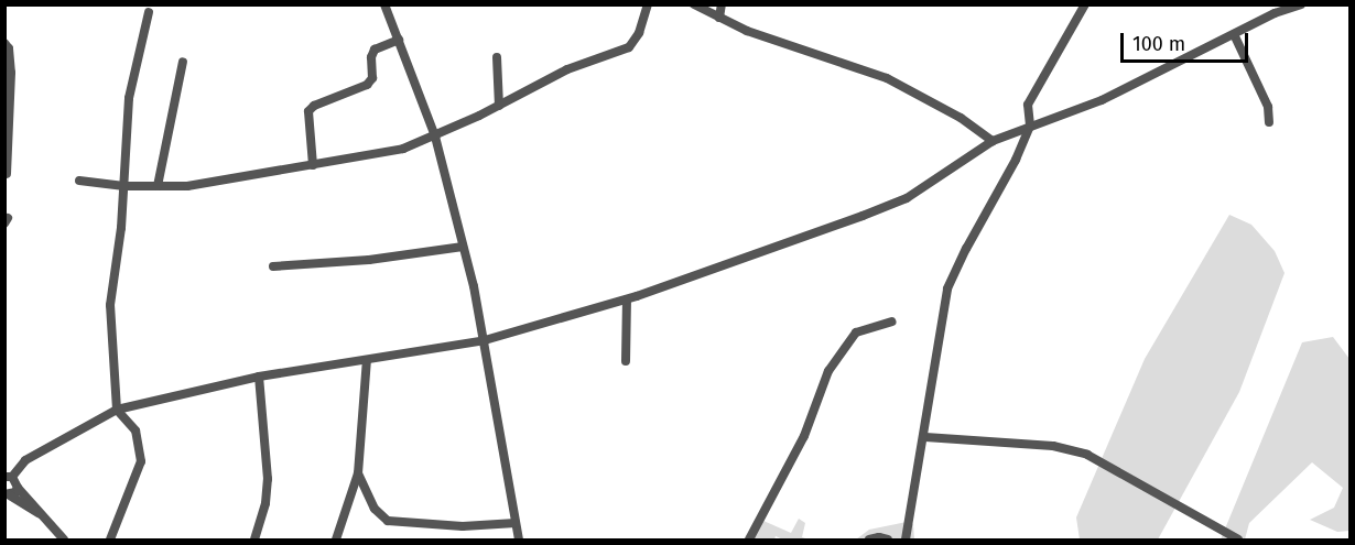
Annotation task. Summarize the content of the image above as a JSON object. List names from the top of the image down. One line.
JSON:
{"scale_bar":"100 m"}
